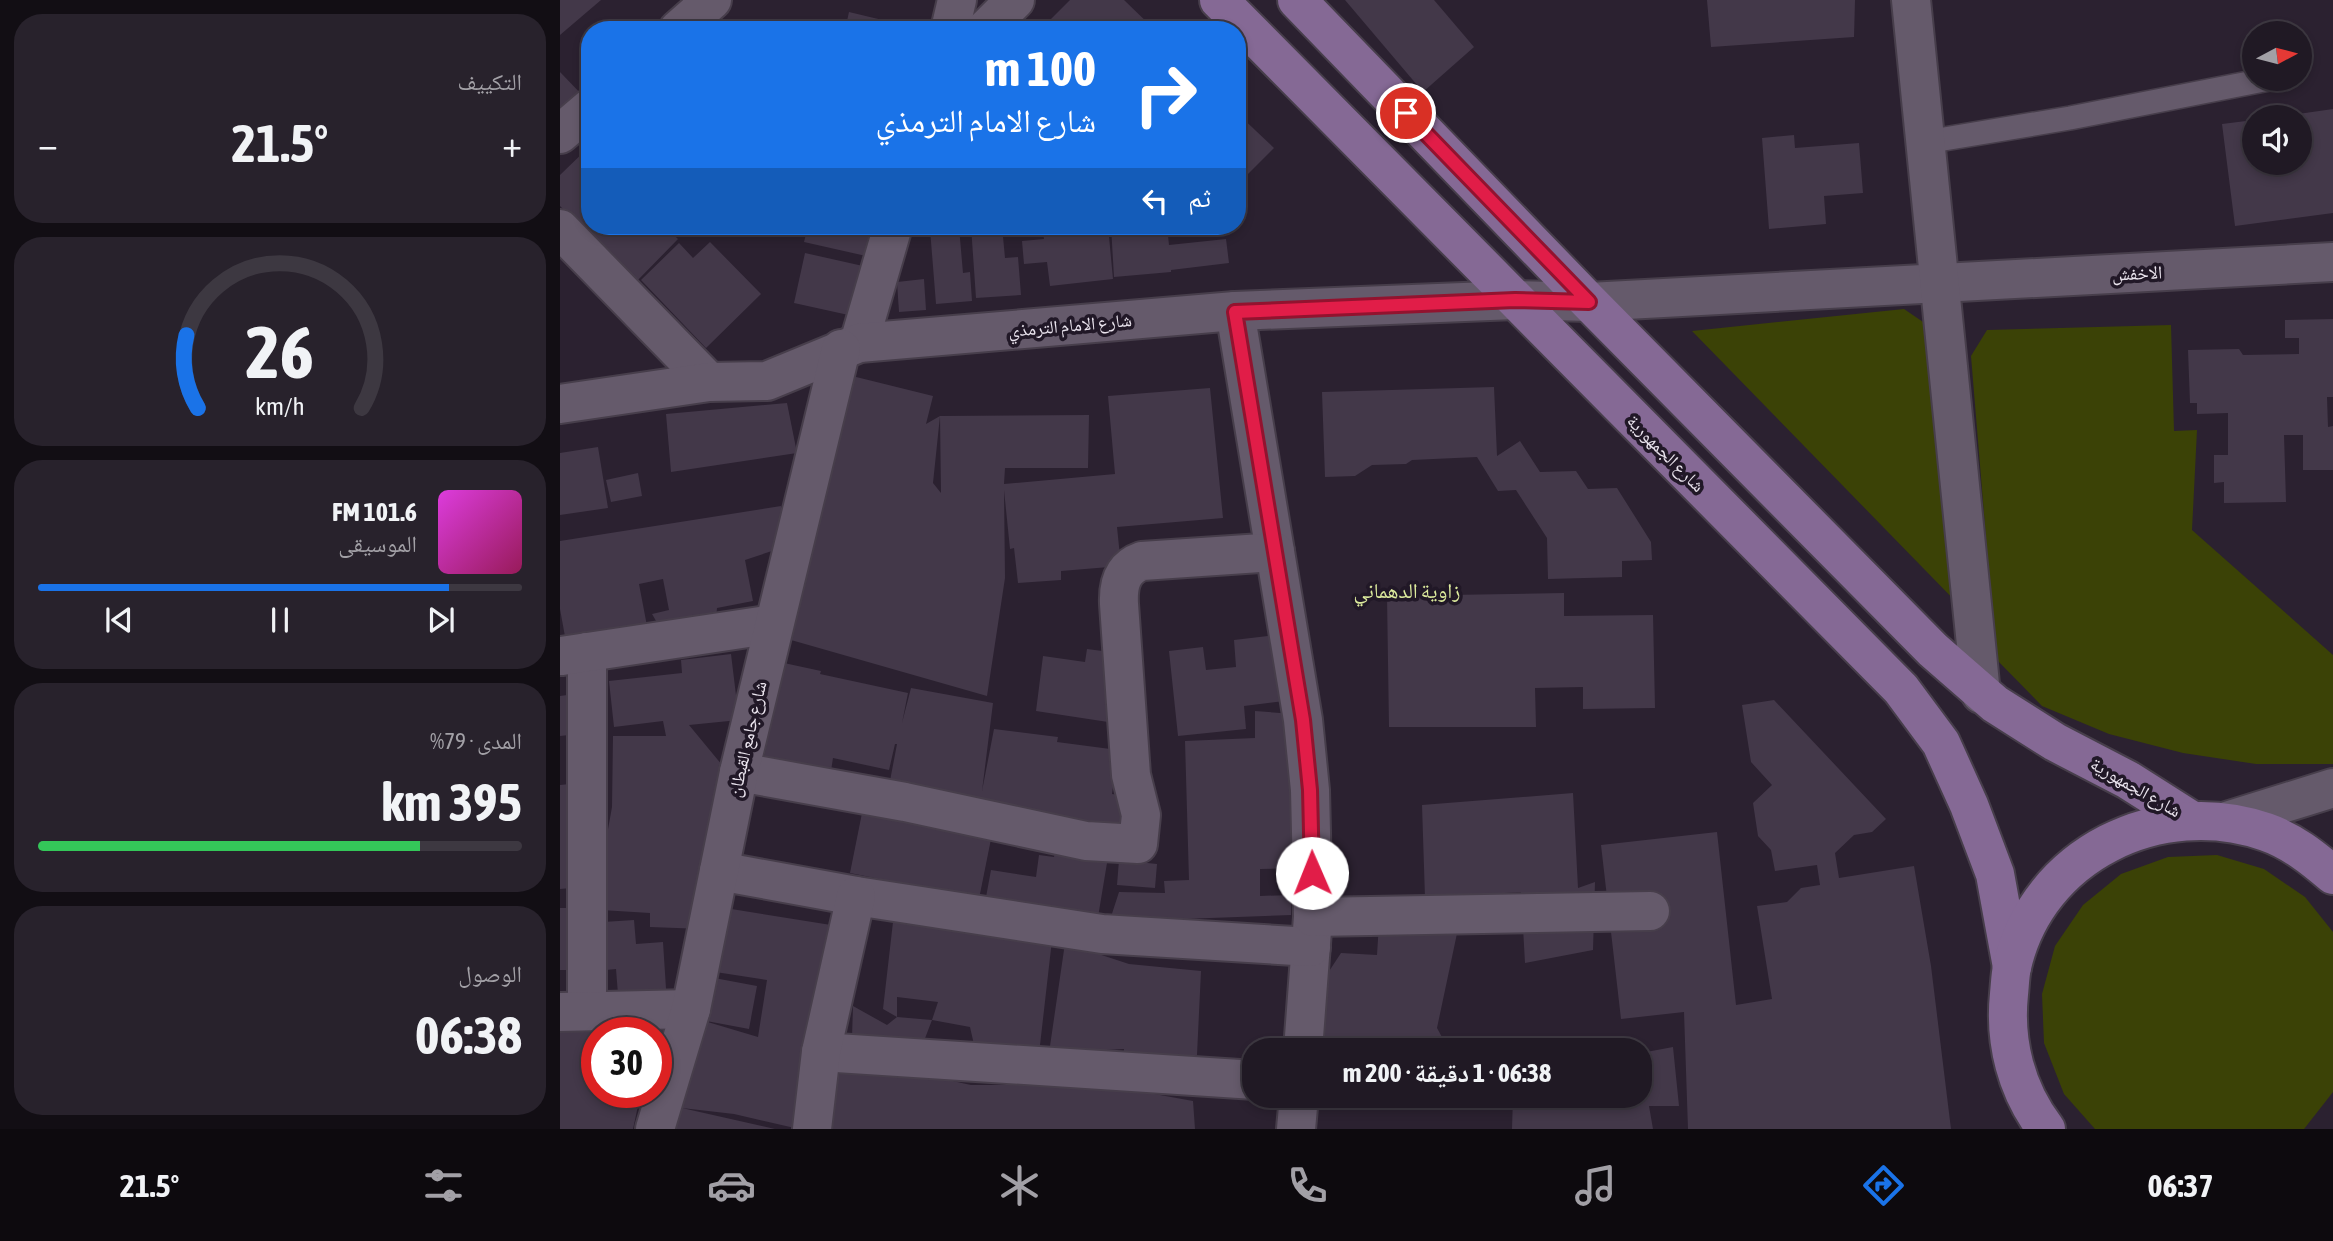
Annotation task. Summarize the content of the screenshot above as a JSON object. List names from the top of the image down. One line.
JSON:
{"streets":{"main road":["شارع الجمهورية"],"street":["الاخفش","شارع الامام الترمذي","شارع جامع القبطان"]},"crossings":[["الاخفش","شارع الامام الترمذي"],["الاخفش","شارع الجمهورية"],["شارع الامام الترمذي","شارع الجمهورية"],["شارع الامام الترمذي","شارع جامع القبطان"]],"districts":["زاوية الدهماني"],"north":"right","page":{"tile":["التكييف",["المدى · 79%","395 km"],["الوصول","06:38"]],"turn":["100 m","شارع الامام الترمذي"],"heat":["−","21.5°","+"],"then":"ثم","song":["101.6 FM","الموسيقى"],"limit":"30","trip":"06:38 · 1 دقيقة · 200 m","tabs":["06:37","21.5°"],"gauge":["26","km/h"]}}
